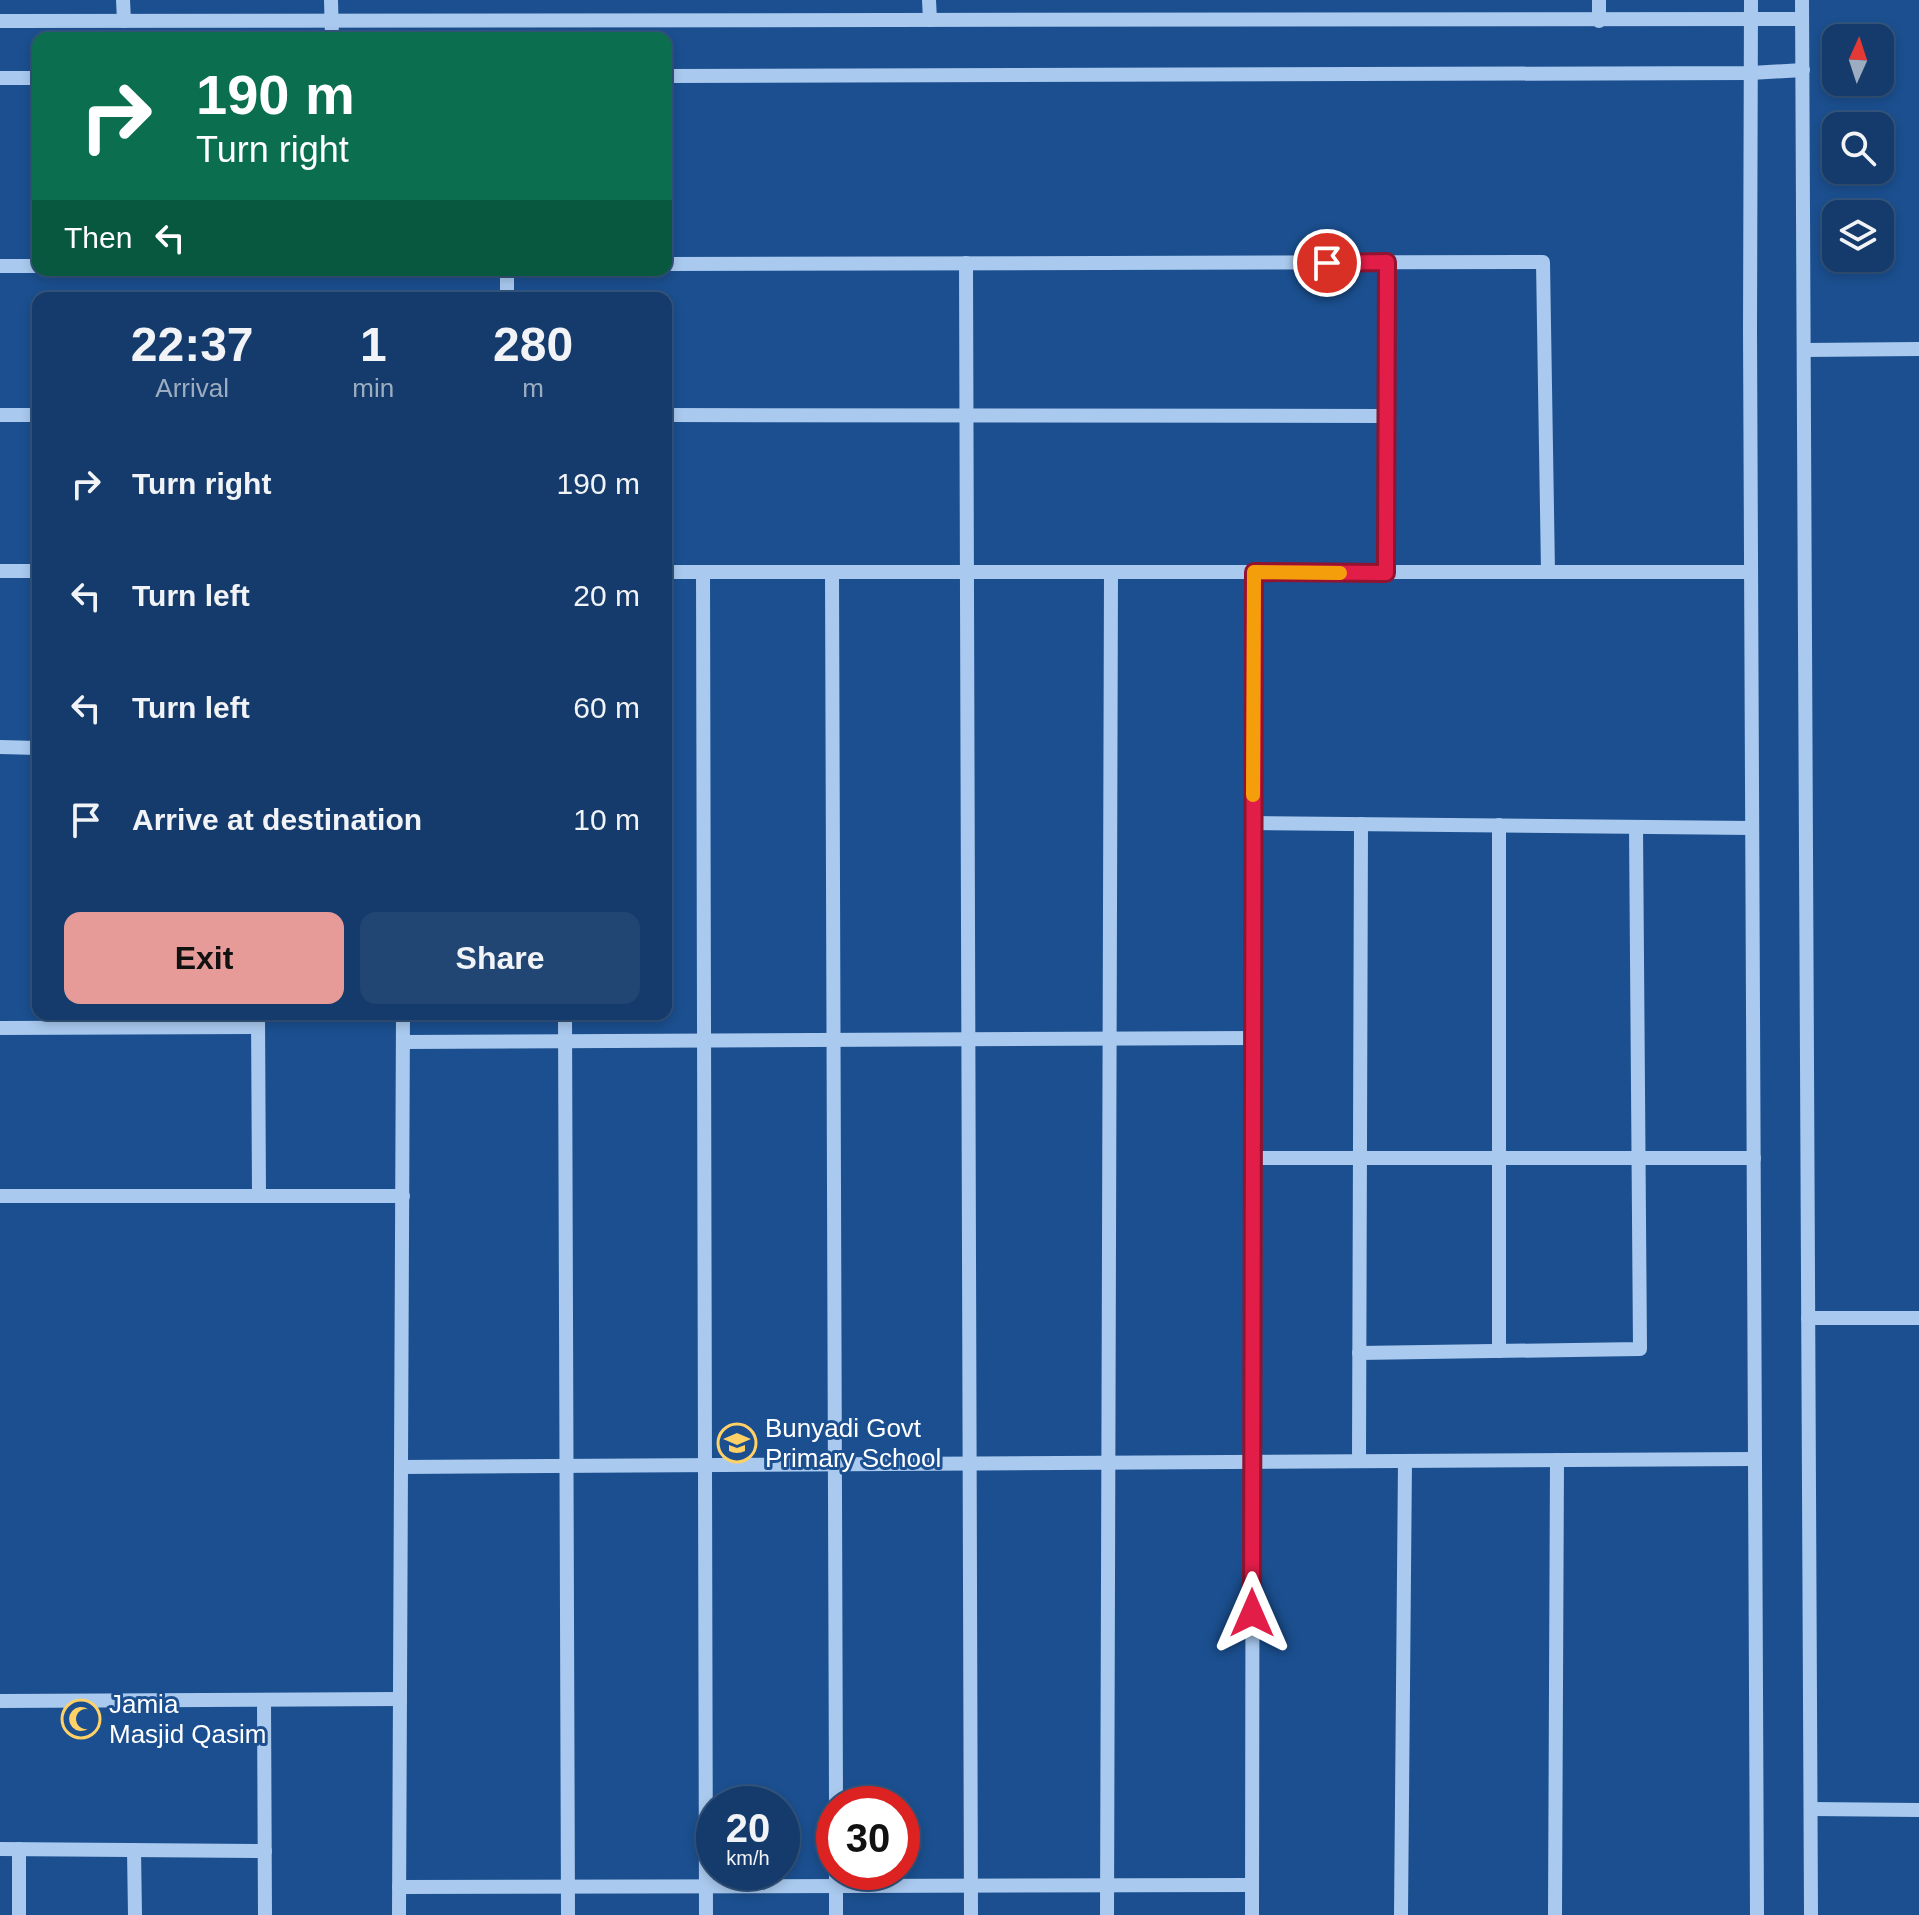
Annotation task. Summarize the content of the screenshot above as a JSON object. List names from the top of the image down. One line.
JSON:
{"places":{"school or university":["Bunyadi Govt Primary School"],"mosque":["Jamia Masjid Qasim"]},"north":"top","page":{"turn":["190 m","Turn right"],"then":"Then","eta":["22:37","Arrival","1","min","280","m"],"list":[{"name":"Turn right","value":"190 m"},{"name":"Turn left","value":"20 m"},{"name":"Turn left","value":"60 m"},{"name":"Arrive at destination","value":"10 m"}],"buttons":["Exit","Share"],"speed":"20 km/h","limit":"30"}}
